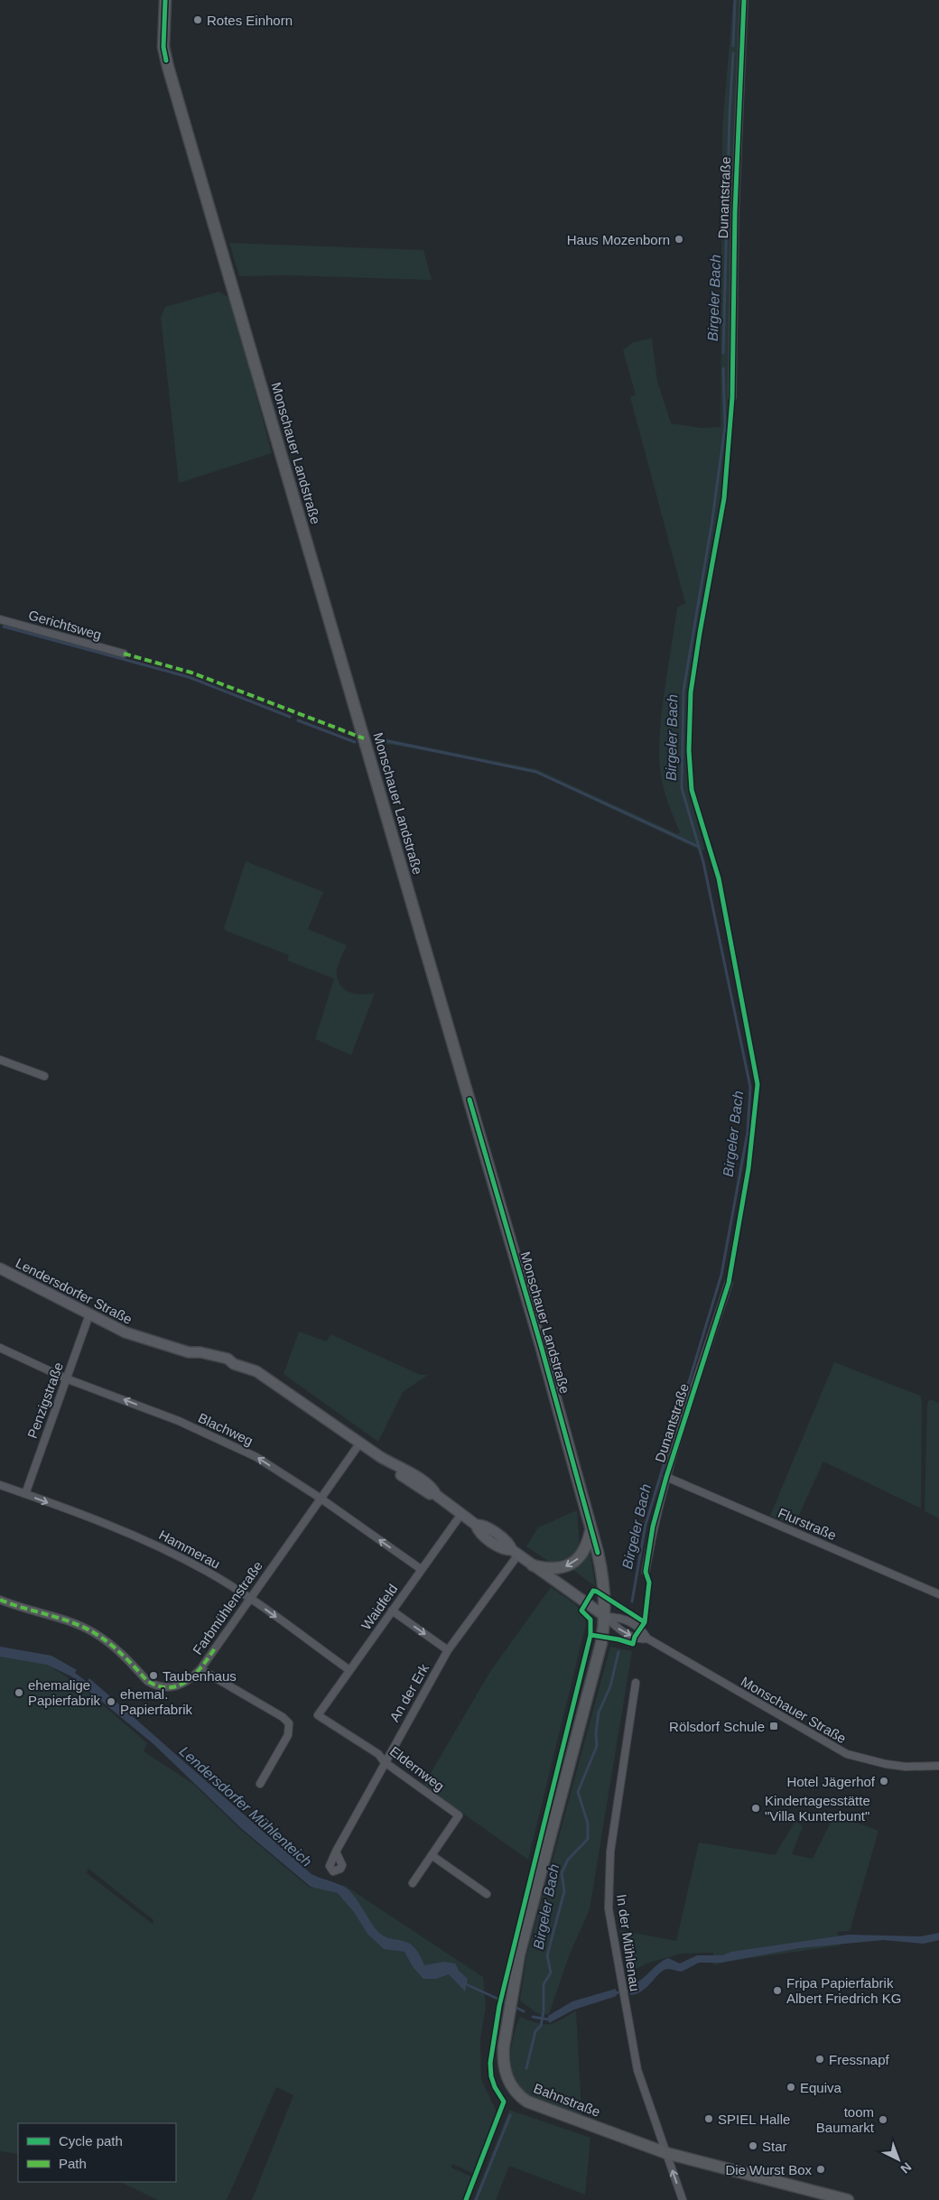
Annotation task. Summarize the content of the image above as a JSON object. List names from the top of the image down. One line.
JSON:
{"streets":{"main road":["Monschauer Landstraße","Bahnstraße"],"street":["Dunantstraße","Gerichtsweg","Lendersdorfer Straße","Penzigstraße","Blachweg","Flurstraße","Hammerau","Waidfeld","Farbmühlenstraße","An der Erk","Monschauer Straße","Eldernweg","In der Mühlenau"]},"crossings":[["Dunantstraße","Flurstraße"],["Monschauer Landstraße","Lendersdorfer Straße"],["Monschauer Landstraße","Monschauer Straße"],["Monschauer Landstraße","Bahnstraße"],["Lendersdorfer Straße","Penzigstraße"],["Lendersdorfer Straße","Waidfeld"],["Lendersdorfer Straße","Farbmühlenstraße"],["Lendersdorfer Straße","An der Erk"],["Lendersdorfer Straße","Monschauer Straße"],["Lendersdorfer Straße","Bahnstraße"],["Penzigstraße","Blachweg"],["Penzigstraße","Hammerau"],["Blachweg","Waidfeld"],["Blachweg","Farbmühlenstraße"],["Hammerau","Waidfeld"],["Hammerau","Farbmühlenstraße"],["Waidfeld","Eldernweg"],["An der Erk","Eldernweg"],["Monschauer Straße","Bahnstraße"],["In der Mühlenau","Bahnstraße"]],"one_way":["Blachweg","Hammerau"],"water":["Birgeler Bach","Lendersdorfer Mühlenteich"],"places":{"other":["Rotes Einhorn","Haus Mozenborn","Taubenhaus","ehemalige Papierfabrik","ehemal. Papierfabrik","Hotel Jägerhof","Kindertagesstätte \"Villa Kunterbunt\"","Fripa Papierfabrik Albert Friedrich KG","Fressnapf","Equiva","SPIEL Halle","toom Baumarkt","Star","Die Wurst Box"],"transit":["Rölsdorf Schule"]},"legend":["Cycle path","Path"],"north":"bottom right"}
